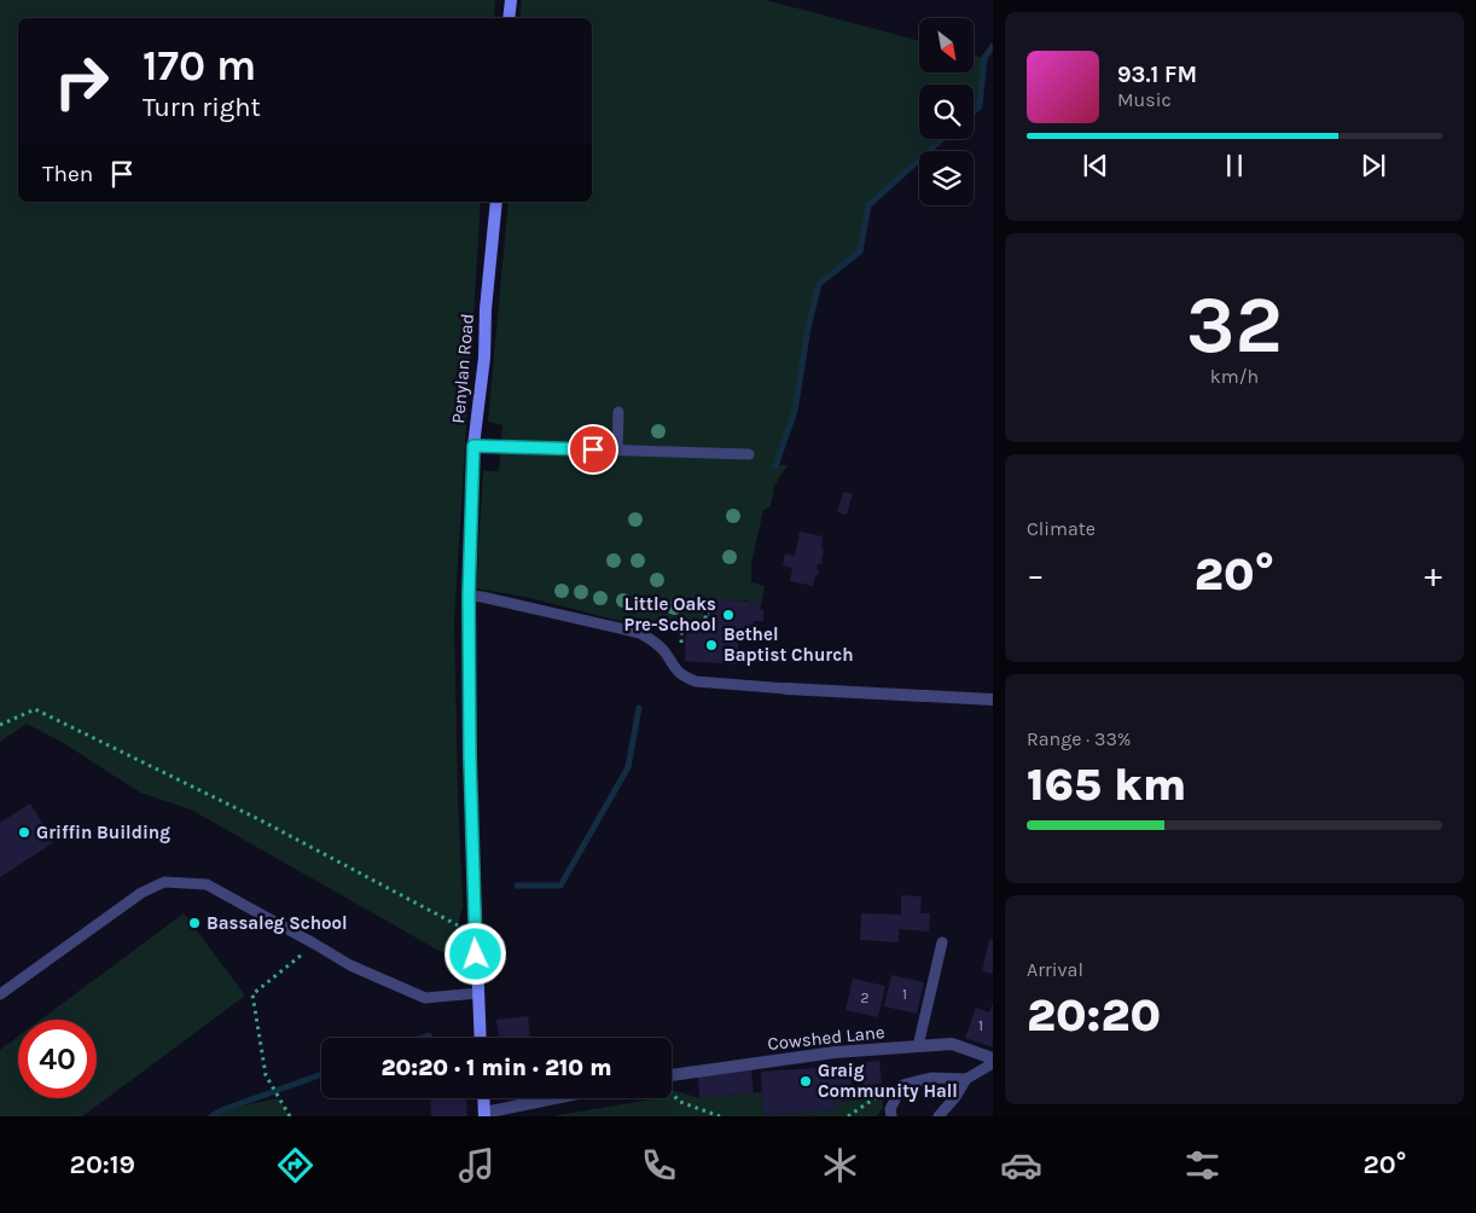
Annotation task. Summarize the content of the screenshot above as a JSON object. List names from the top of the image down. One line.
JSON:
{"streets":{"street":["Penylan Road","Cowshed Lane"]},"places":["Little Oaks Pre-School","Bethel Baptist Church","Griffin Building","Bassaleg School","Graig Community Hall"],"house_numbers":["1","2","1"],"north":"bottom right","page":{"turn":["170 m","Turn right"],"song":["93.1 FM","Music"],"then":"Then","tile":[["32","km/h"],"Climate",["Range · 33%","165 km"],["Arrival","20:20"]],"heat":["−","20°","+"],"limit":"40","trip":"20:20 · 1 min · 210 m","tabs":["20:19","20°"]}}
